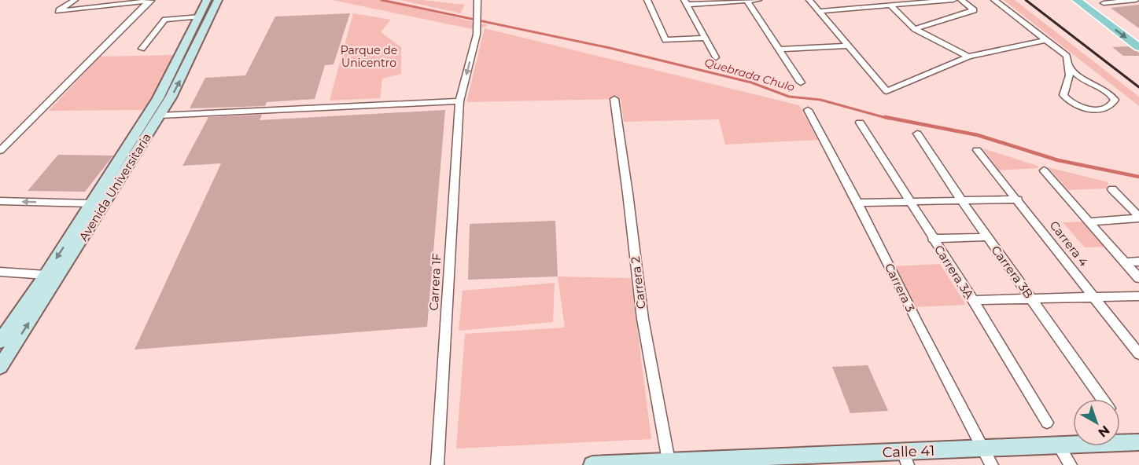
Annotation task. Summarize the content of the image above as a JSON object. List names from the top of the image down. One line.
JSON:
{"streets":{"main road":["Avenida Universitaria","Calle 41"],"street":["Carrera 4","Carrera 3A","Carrera 3B","Carrera 1F","Carrera 2","Carrera 3"]},"crossings":[["Carrera 2","Calle 41"],["Carrera 3","Calle 41"]],"water":["Quebrada Chulo"],"parks":["Parque de Unicentro"],"north":"bottom right"}
